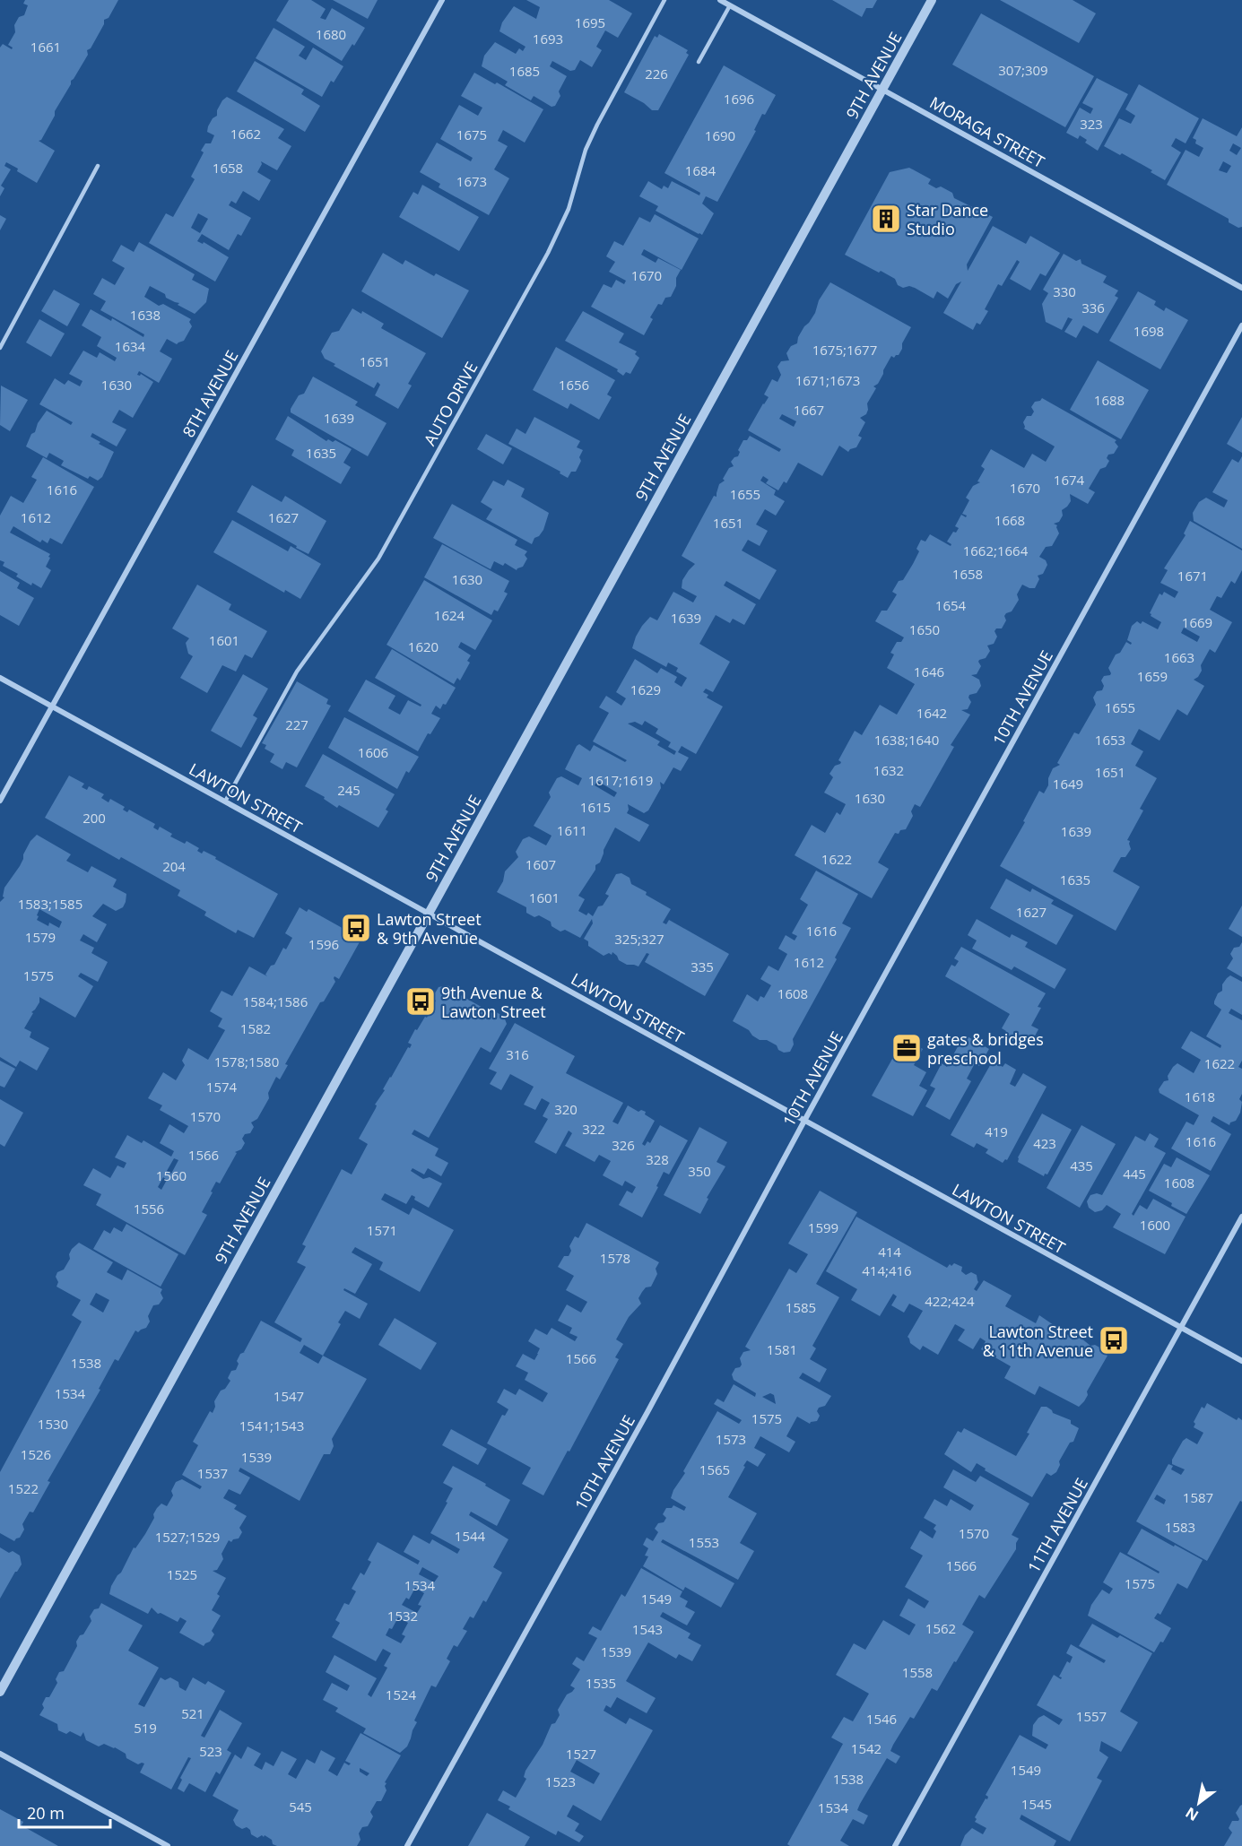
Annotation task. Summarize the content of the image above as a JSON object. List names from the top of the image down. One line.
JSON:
{"streets":{"street":["9TH AVENUE","MORAGA STREET","8TH AVENUE","10TH AVENUE","LAWTON STREET","11TH AVENUE"],"lane":["AUTO DRIVE"]},"crossings":[["9TH AVENUE","MORAGA STREET"],["9TH AVENUE","LAWTON STREET"],["8TH AVENUE","LAWTON STREET"],["AUTO DRIVE","LAWTON STREET"],["10TH AVENUE","LAWTON STREET"],["LAWTON STREET","11TH AVENUE"]],"places":{"building":["Star Dance Studio"],"bus stop":["Lawton Street & 9th Avenue","9th Avenue & Lawton Street","Lawton Street & 11th Avenue"],"office":["gates & bridges preschool"]},"house_numbers":["1695","1680","1693","1661","307;309","1685","226","1696","323","1662","1675","1690","1658","1684","1673","1670","330","336","1638","1698","1634","1675;1677","1651","1671;1673","1630","1656","1688","1667","1639","1635","1674","1670","1616","1655","1612","1627","1668","1651","1662;1664","1658","1671","1630","1654","1624","1639","1669","1650","1601","1620","1663","1646","1659","1629","1655","1642","227","1638;1640","1653","1606","1632","1651","1617;1619","1649","245","1630","1615","200","1611","1639","1622","1607","204","1635","1601","1583;1585","1627","1616","1579","325;327","1596","1612","335","1575","1608","1584;1586","1582","316","1578;1580","1622","1574","1618","320","1570","322","419","1616","423","326","1566","328","435","350","445","1560","1608","1556","1600","1599","1571","414","1578","414;416","422;424","1585","1581","1566","1538","1534","1547","1575","1530","1541;1543","1573","1526","1539","1565","1537","1522","1587","1583","1570","1544","1527;1529","1553","1566","1525","1575","1534","1549","1532","1562","1543","1539","1558","1535","1524","521","1557","1546","519","1542","523","1527","1549","1538","1523","1545","545","1534"],"scale_bar":"20 m","north":"bottom left"}
